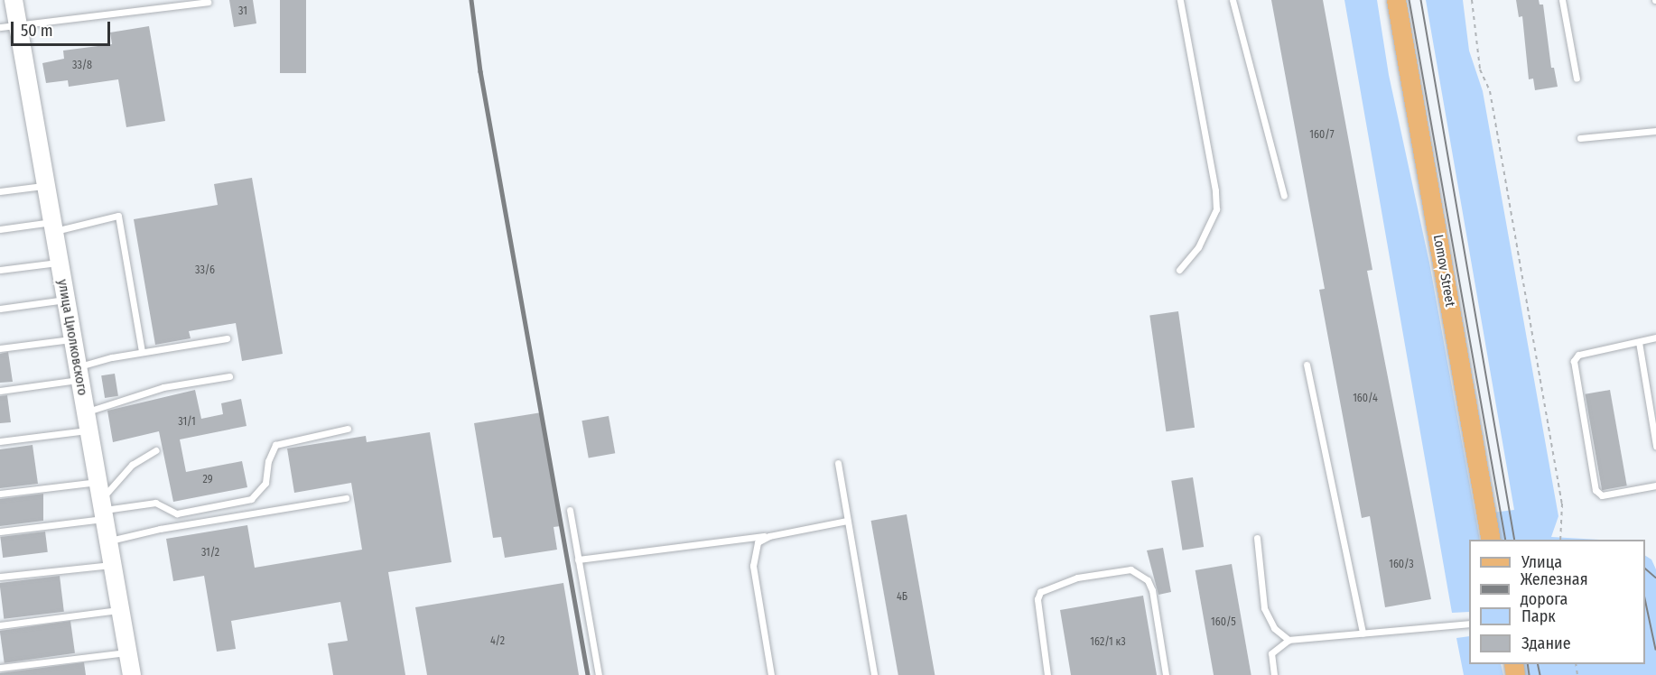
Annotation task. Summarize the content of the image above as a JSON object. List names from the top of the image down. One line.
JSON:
{"streets":{"main road":["Lomov Street"],"street":["улица Циолковского"]},"house_numbers":["31","33/8","160/7","33/6","160/4","31/1","29","31/2","160/3","4Б","160/5","4/2","162/1 к3"],"legend":["Улица","Железная дорога","Парк","Здание"],"scale_bar":"50 m"}
